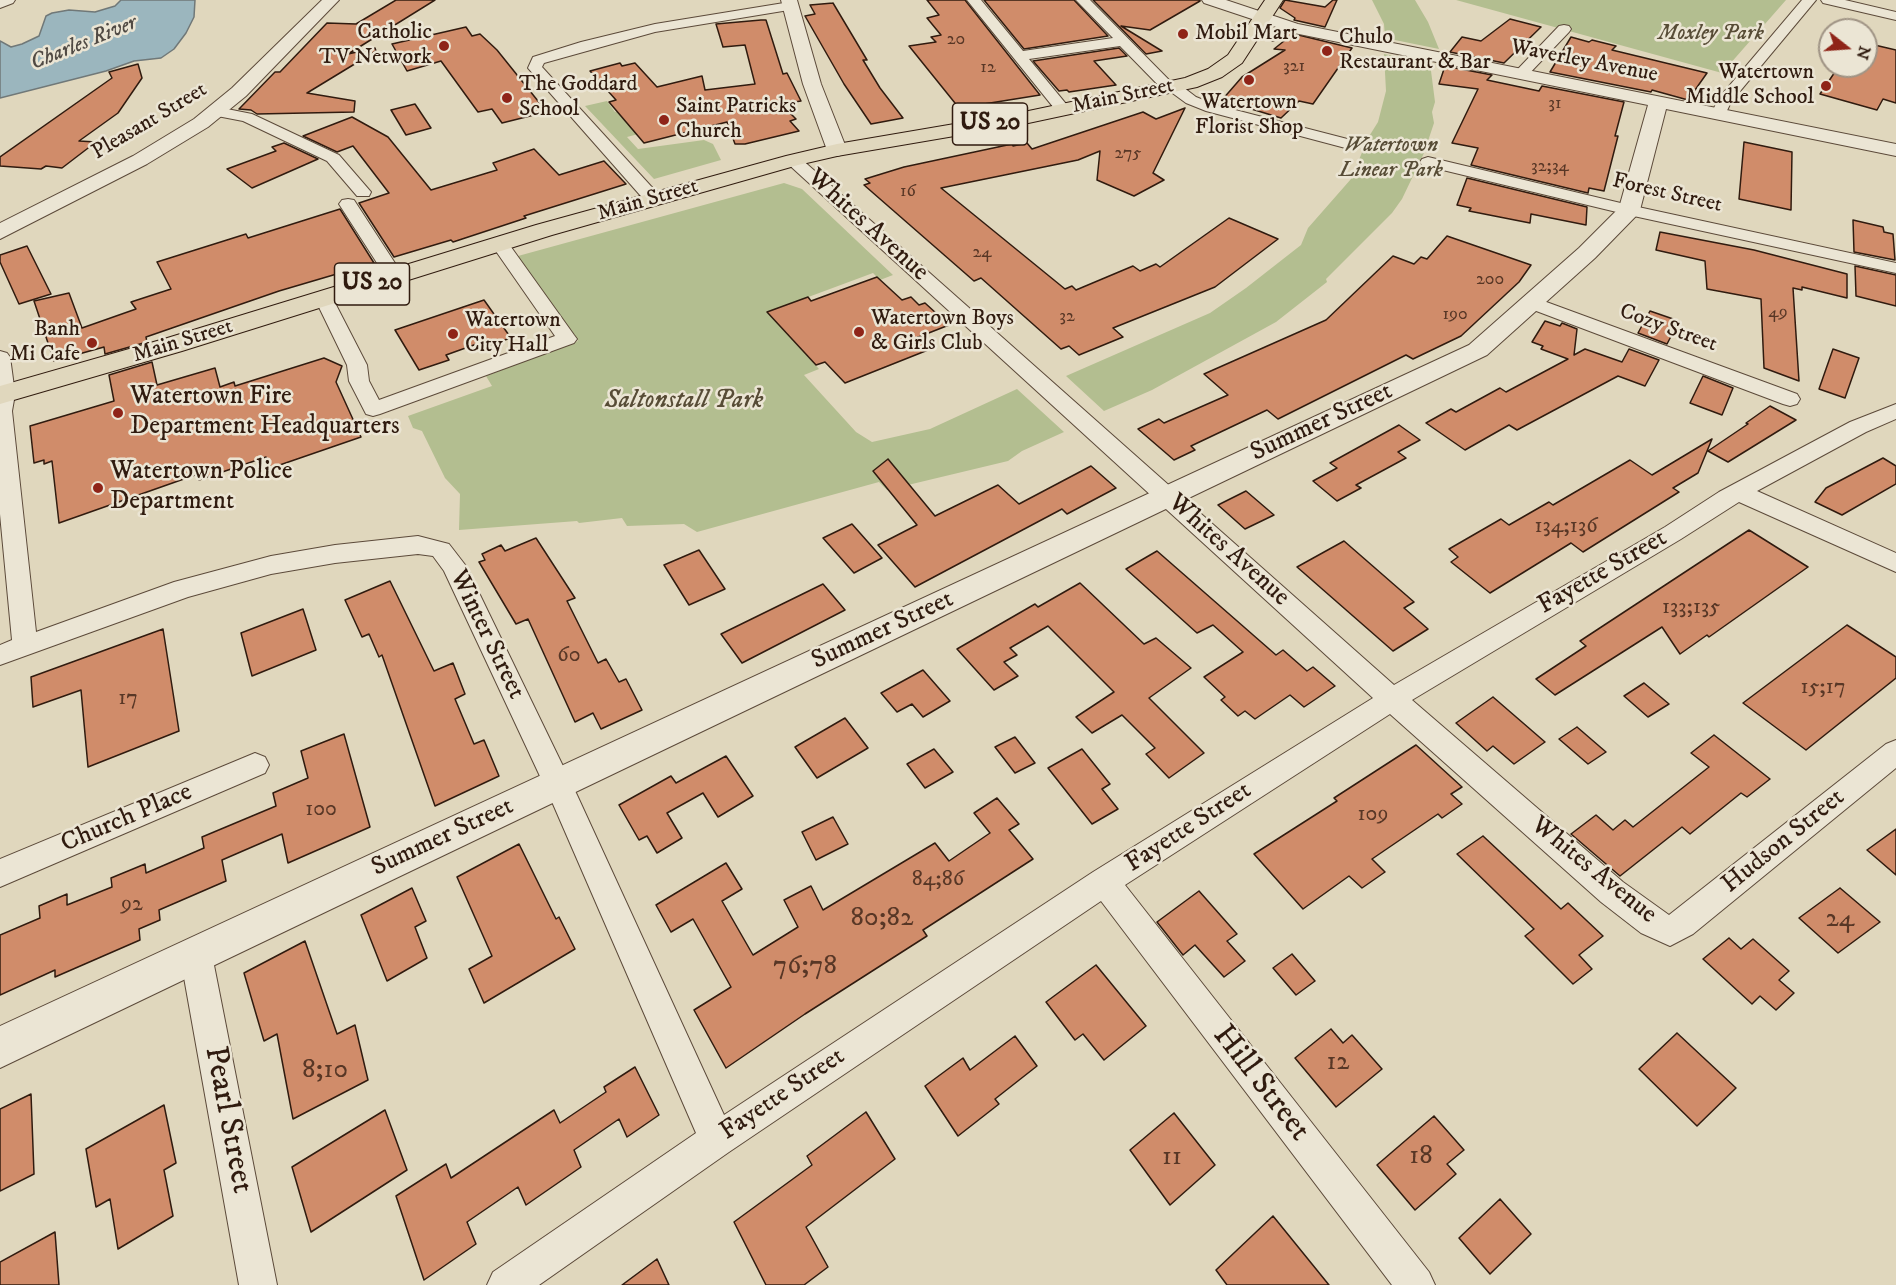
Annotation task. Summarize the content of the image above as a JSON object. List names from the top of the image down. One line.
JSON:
{"streets":{"main road":["Main Street","US 20"],"street":["Waverley Avenue","Pleasant Street","Forest Street","Whites Avenue","Cozy Street","Summer Street","Fayette Street","Winter Street","Church Place","Hudson Street","Hill Street","Pearl Street"]},"crossings":[["Waverley Avenue","Main Street"],["Waverley Avenue","Summer Street"],["Main Street","Whites Avenue"],["Forest Street","Summer Street"],["Whites Avenue","Summer Street"],["Whites Avenue","Fayette Street"],["Whites Avenue","Hudson Street"],["Cozy Street","Summer Street"],["Summer Street","Winter Street"],["Summer Street","Pearl Street"],["Fayette Street","Winter Street"],["Fayette Street","Hill Street"]],"water":["Charles River"],"parks":["Moxley Park","Watertown Linear Park","Saltonstall Park"],"places":["Mobil Mart","Catholic TV Network","Chulo Restaurant & Bar","Watertown Florist Shop","Watertown Middle School","The Goddard School","Saint Patricks Church","Watertown Boys & Girls Club","Watertown City Hall","Banh Mi Cafe","Watertown Fire Department Headquarters","Watertown Police Department"],"house_numbers":["20","321","12","31","275","32;34","16","24","200","49","190","32","134;136","133;135","60","15;17","17","100","109","84;86","92","80;82","24","76;78","12","8;10","18","11"],"north":"right"}
